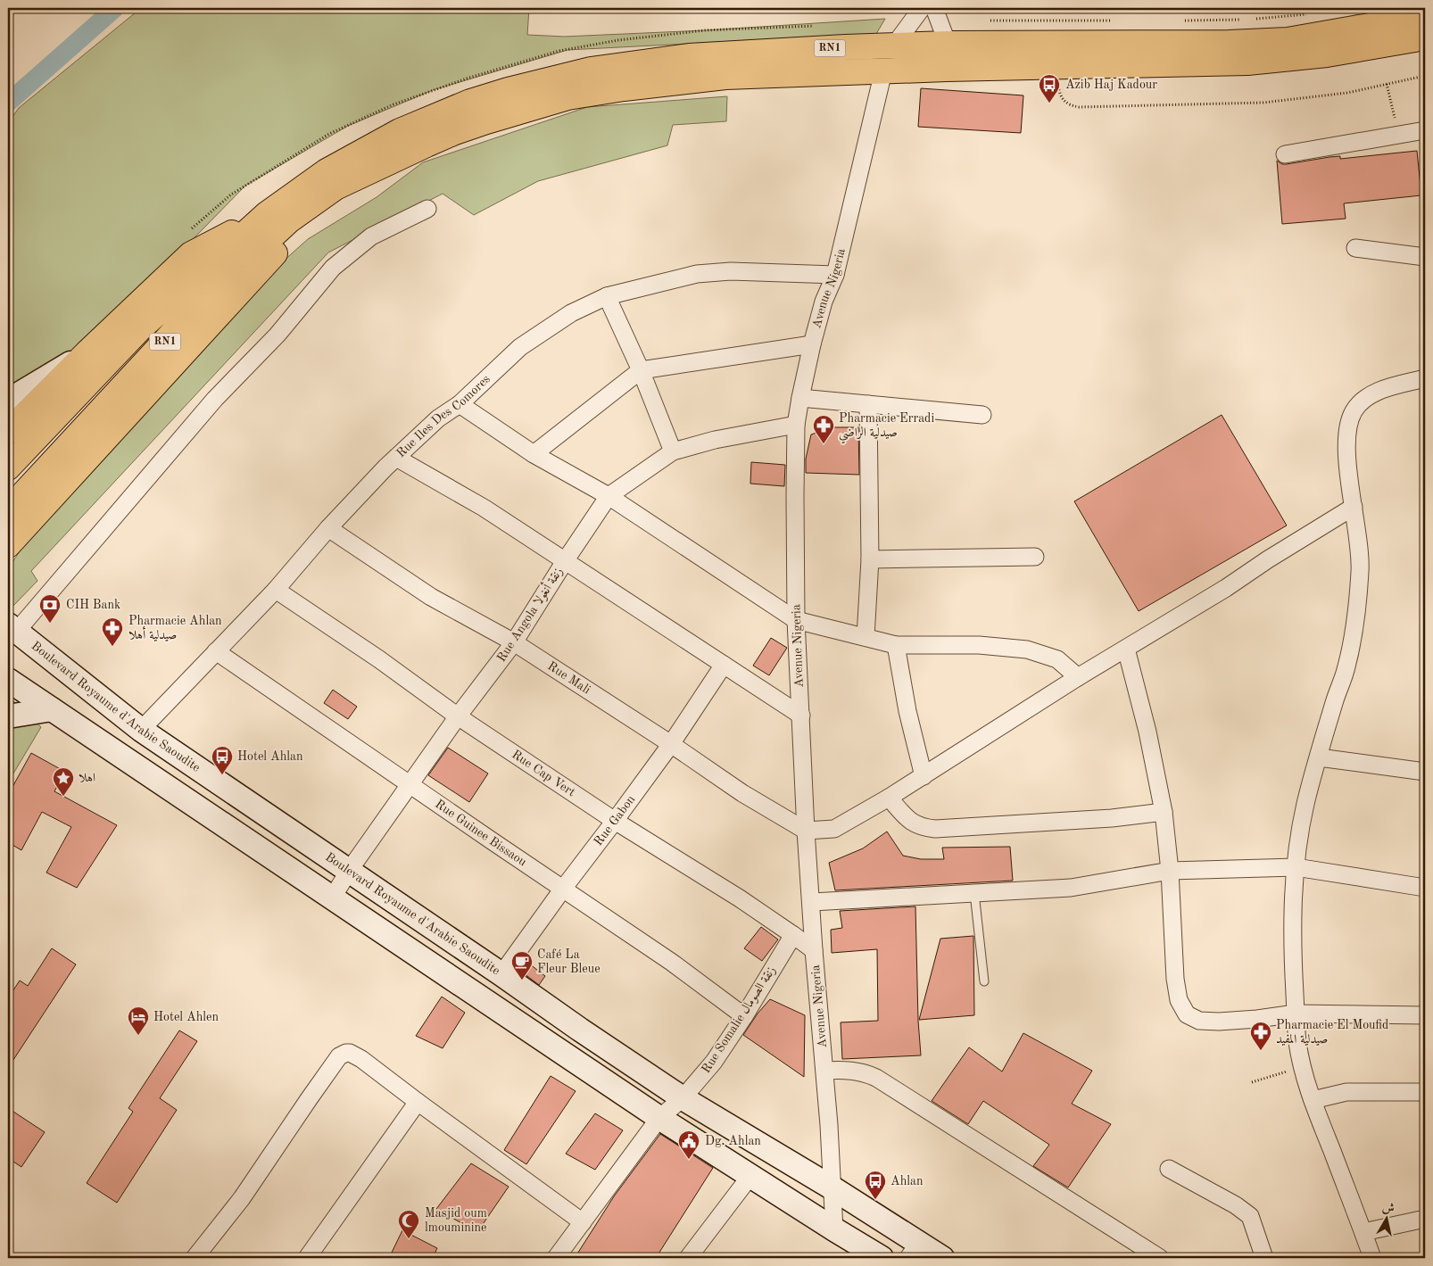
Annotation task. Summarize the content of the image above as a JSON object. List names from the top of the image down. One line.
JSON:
{"streets":{"highway":["RN1"],"main road":["Boulevard Royaume d'Arabie Saoudite"],"street":["Avenue Nigeria","Rue Iles Des Comores","Rue Angola زنقة أنغولا","Rue Mali","Rue Cap Vert","Rue Gabon","Rue Guinee Bissaou","Rue Somalie زنقة الصومال"]},"crossings":[["RN1","Avenue Nigeria"],["Avenue Nigeria","Rue Iles Des Comores"],["Avenue Nigeria","Rue Angola زنقة أنغولا"],["Avenue Nigeria","Rue Mali"],["Avenue Nigeria","Boulevard Royaume d'Arabie Saoudite"],["Avenue Nigeria","Rue Cap Vert"],["Rue Iles Des Comores","Rue Mali"],["Rue Iles Des Comores","Boulevard Royaume d'Arabie Saoudite"],["Rue Iles Des Comores","Rue Cap Vert"],["Rue Iles Des Comores","Rue Guinee Bissaou"],["Rue Angola زنقة أنغولا","Rue Mali"],["Rue Angola زنقة أنغولا","Boulevard Royaume d'Arabie Saoudite"],["Rue Angola زنقة أنغولا","Rue Cap Vert"],["Rue Angola زنقة أنغولا","Rue Guinee Bissaou"],["Rue Mali","Rue Gabon"],["Boulevard Royaume d'Arabie Saoudite","Rue Gabon"],["Boulevard Royaume d'Arabie Saoudite","Rue Somalie زنقة الصومال"],["Rue Cap Vert","Rue Gabon"],["Rue Cap Vert","Rue Somalie زنقة الصومال"],["Rue Gabon","Rue Guinee Bissaou"],["Rue Guinee Bissaou","Rue Somalie زنقة الصومال"]],"places":{"bus stop":["Azib Haj Kadour","Hotel Ahlan","Ahlan"],"pharmacy":["Pharmacie Erradi صيدلية الراضي","Pharmacie Ahlan صيدلية أهلا","Pharmacie El Moufid صيدلية المفيد"],"bank":["CIH Bank"],"place":["اهلا"],"cafe":["Café La Fleur Bleue"],"hotel":["Hotel Ahlen"],"public building":["Dg. Ahlan"],"mosque":["Masjid oum lmouminine"]},"north":"top"}
